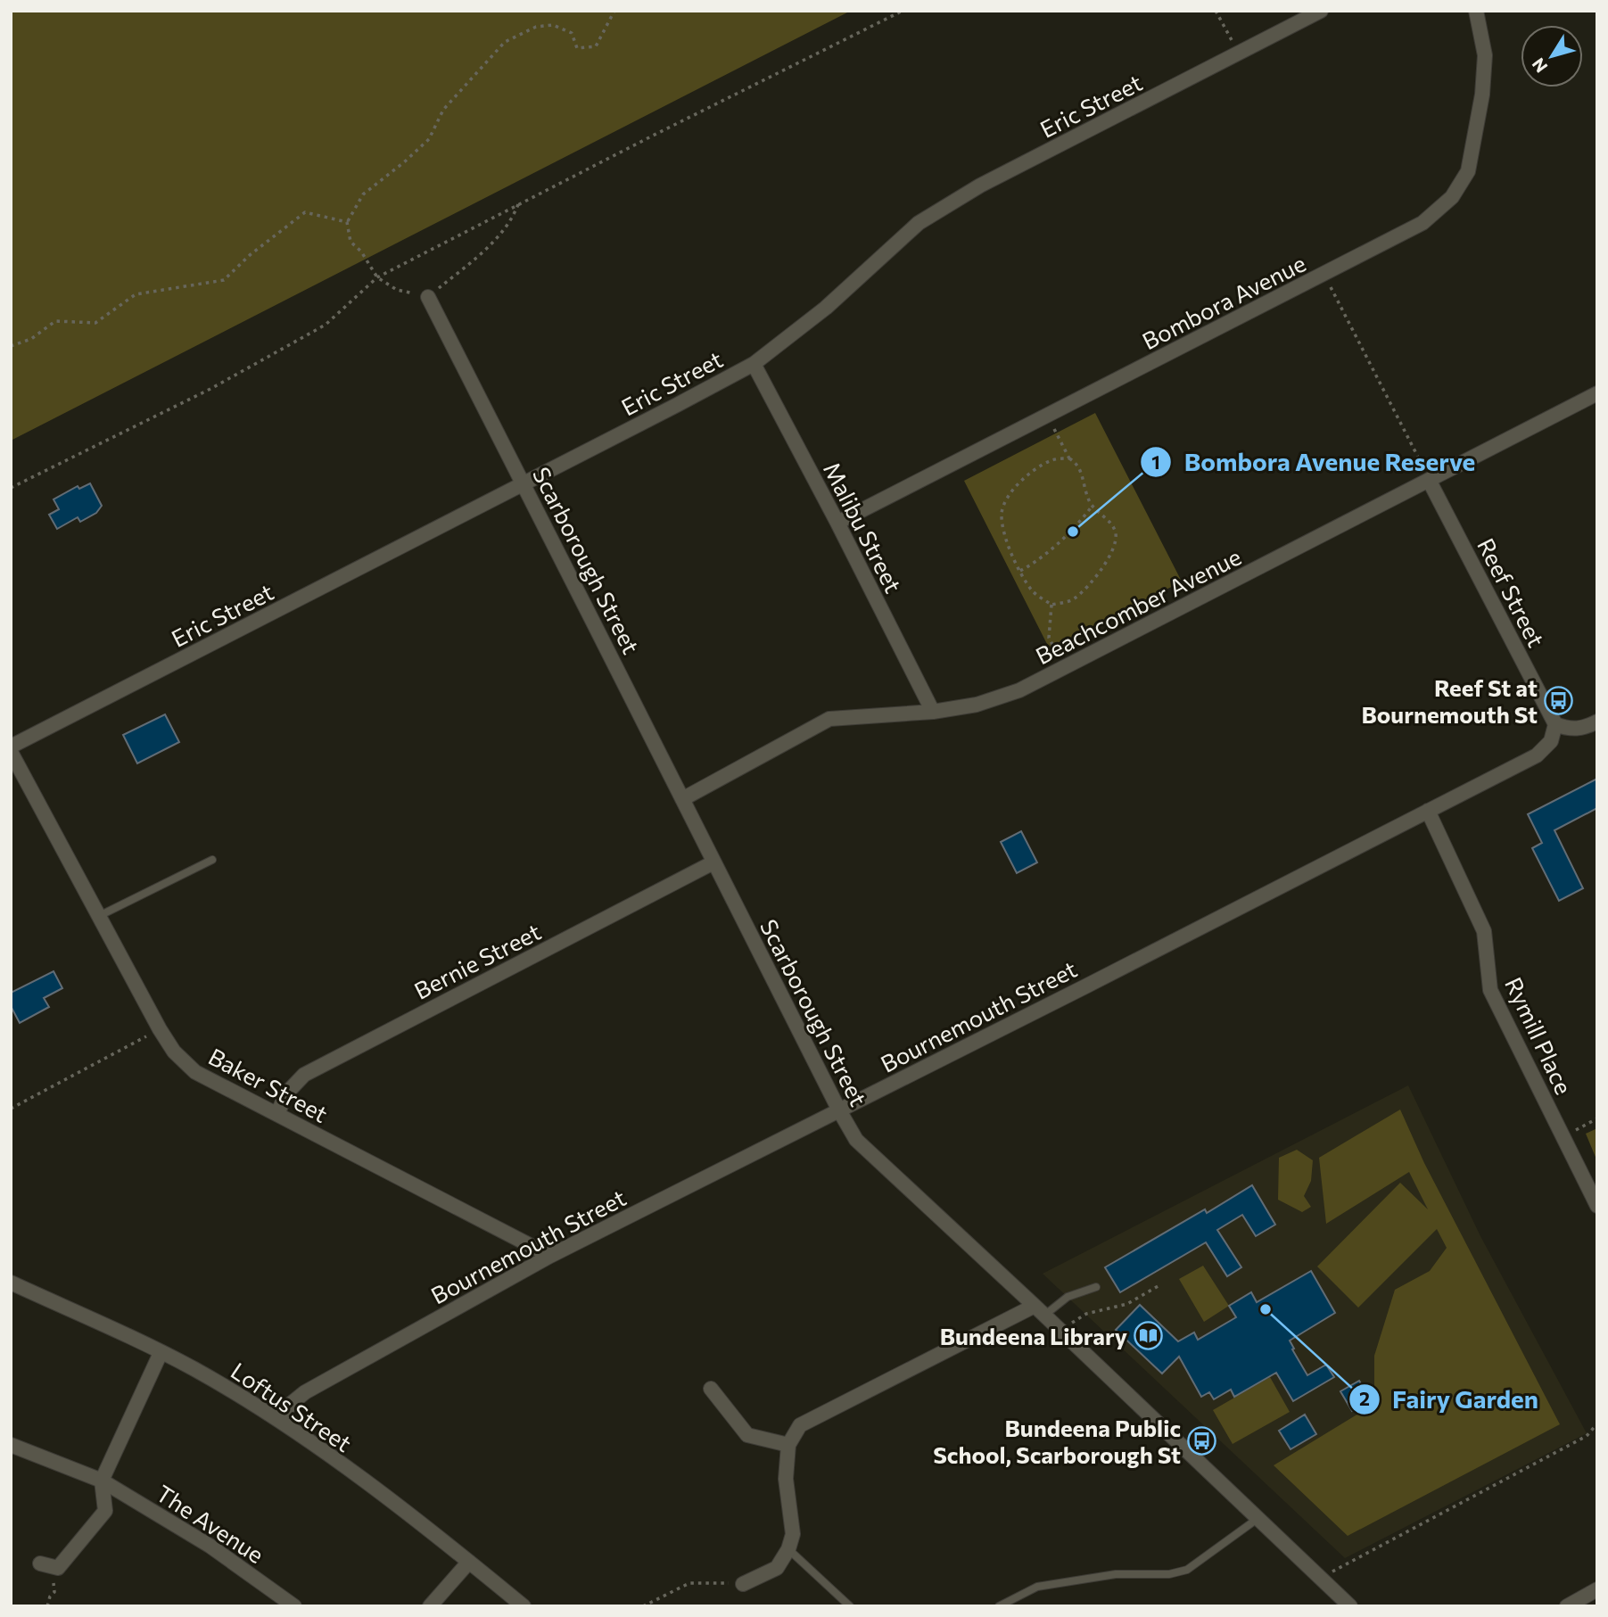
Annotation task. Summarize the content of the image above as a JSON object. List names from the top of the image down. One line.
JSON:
{"streets":{"street":["Eric Street","Bombora Avenue","Malibu Street","Scarborough Street","Reef Street","Beachcomber Avenue","Bernie Street","Bournemouth Street","Rymill Place","Baker Street","Loftus Street","The Avenue"]},"crossings":[["Eric Street","Malibu Street"],["Eric Street","Scarborough Street"],["Eric Street","Baker Street"],["Bombora Avenue","Malibu Street"],["Malibu Street","Beachcomber Avenue"],["Scarborough Street","Beachcomber Avenue"],["Scarborough Street","Bernie Street"],["Scarborough Street","Bournemouth Street"],["Reef Street","Beachcomber Avenue"],["Reef Street","Bournemouth Street"],["Bernie Street","Baker Street"],["Bournemouth Street","Rymill Place"],["Bournemouth Street","Baker Street"],["Bournemouth Street","Loftus Street"]],"places":{"other":["Bombora Avenue Reserve","Fairy Garden"],"bus stop":["Reef St at Bournemouth St","Bundeena Public School, Scarborough St"],"library":["Bundeena Library"]},"north":"bottom left"}
